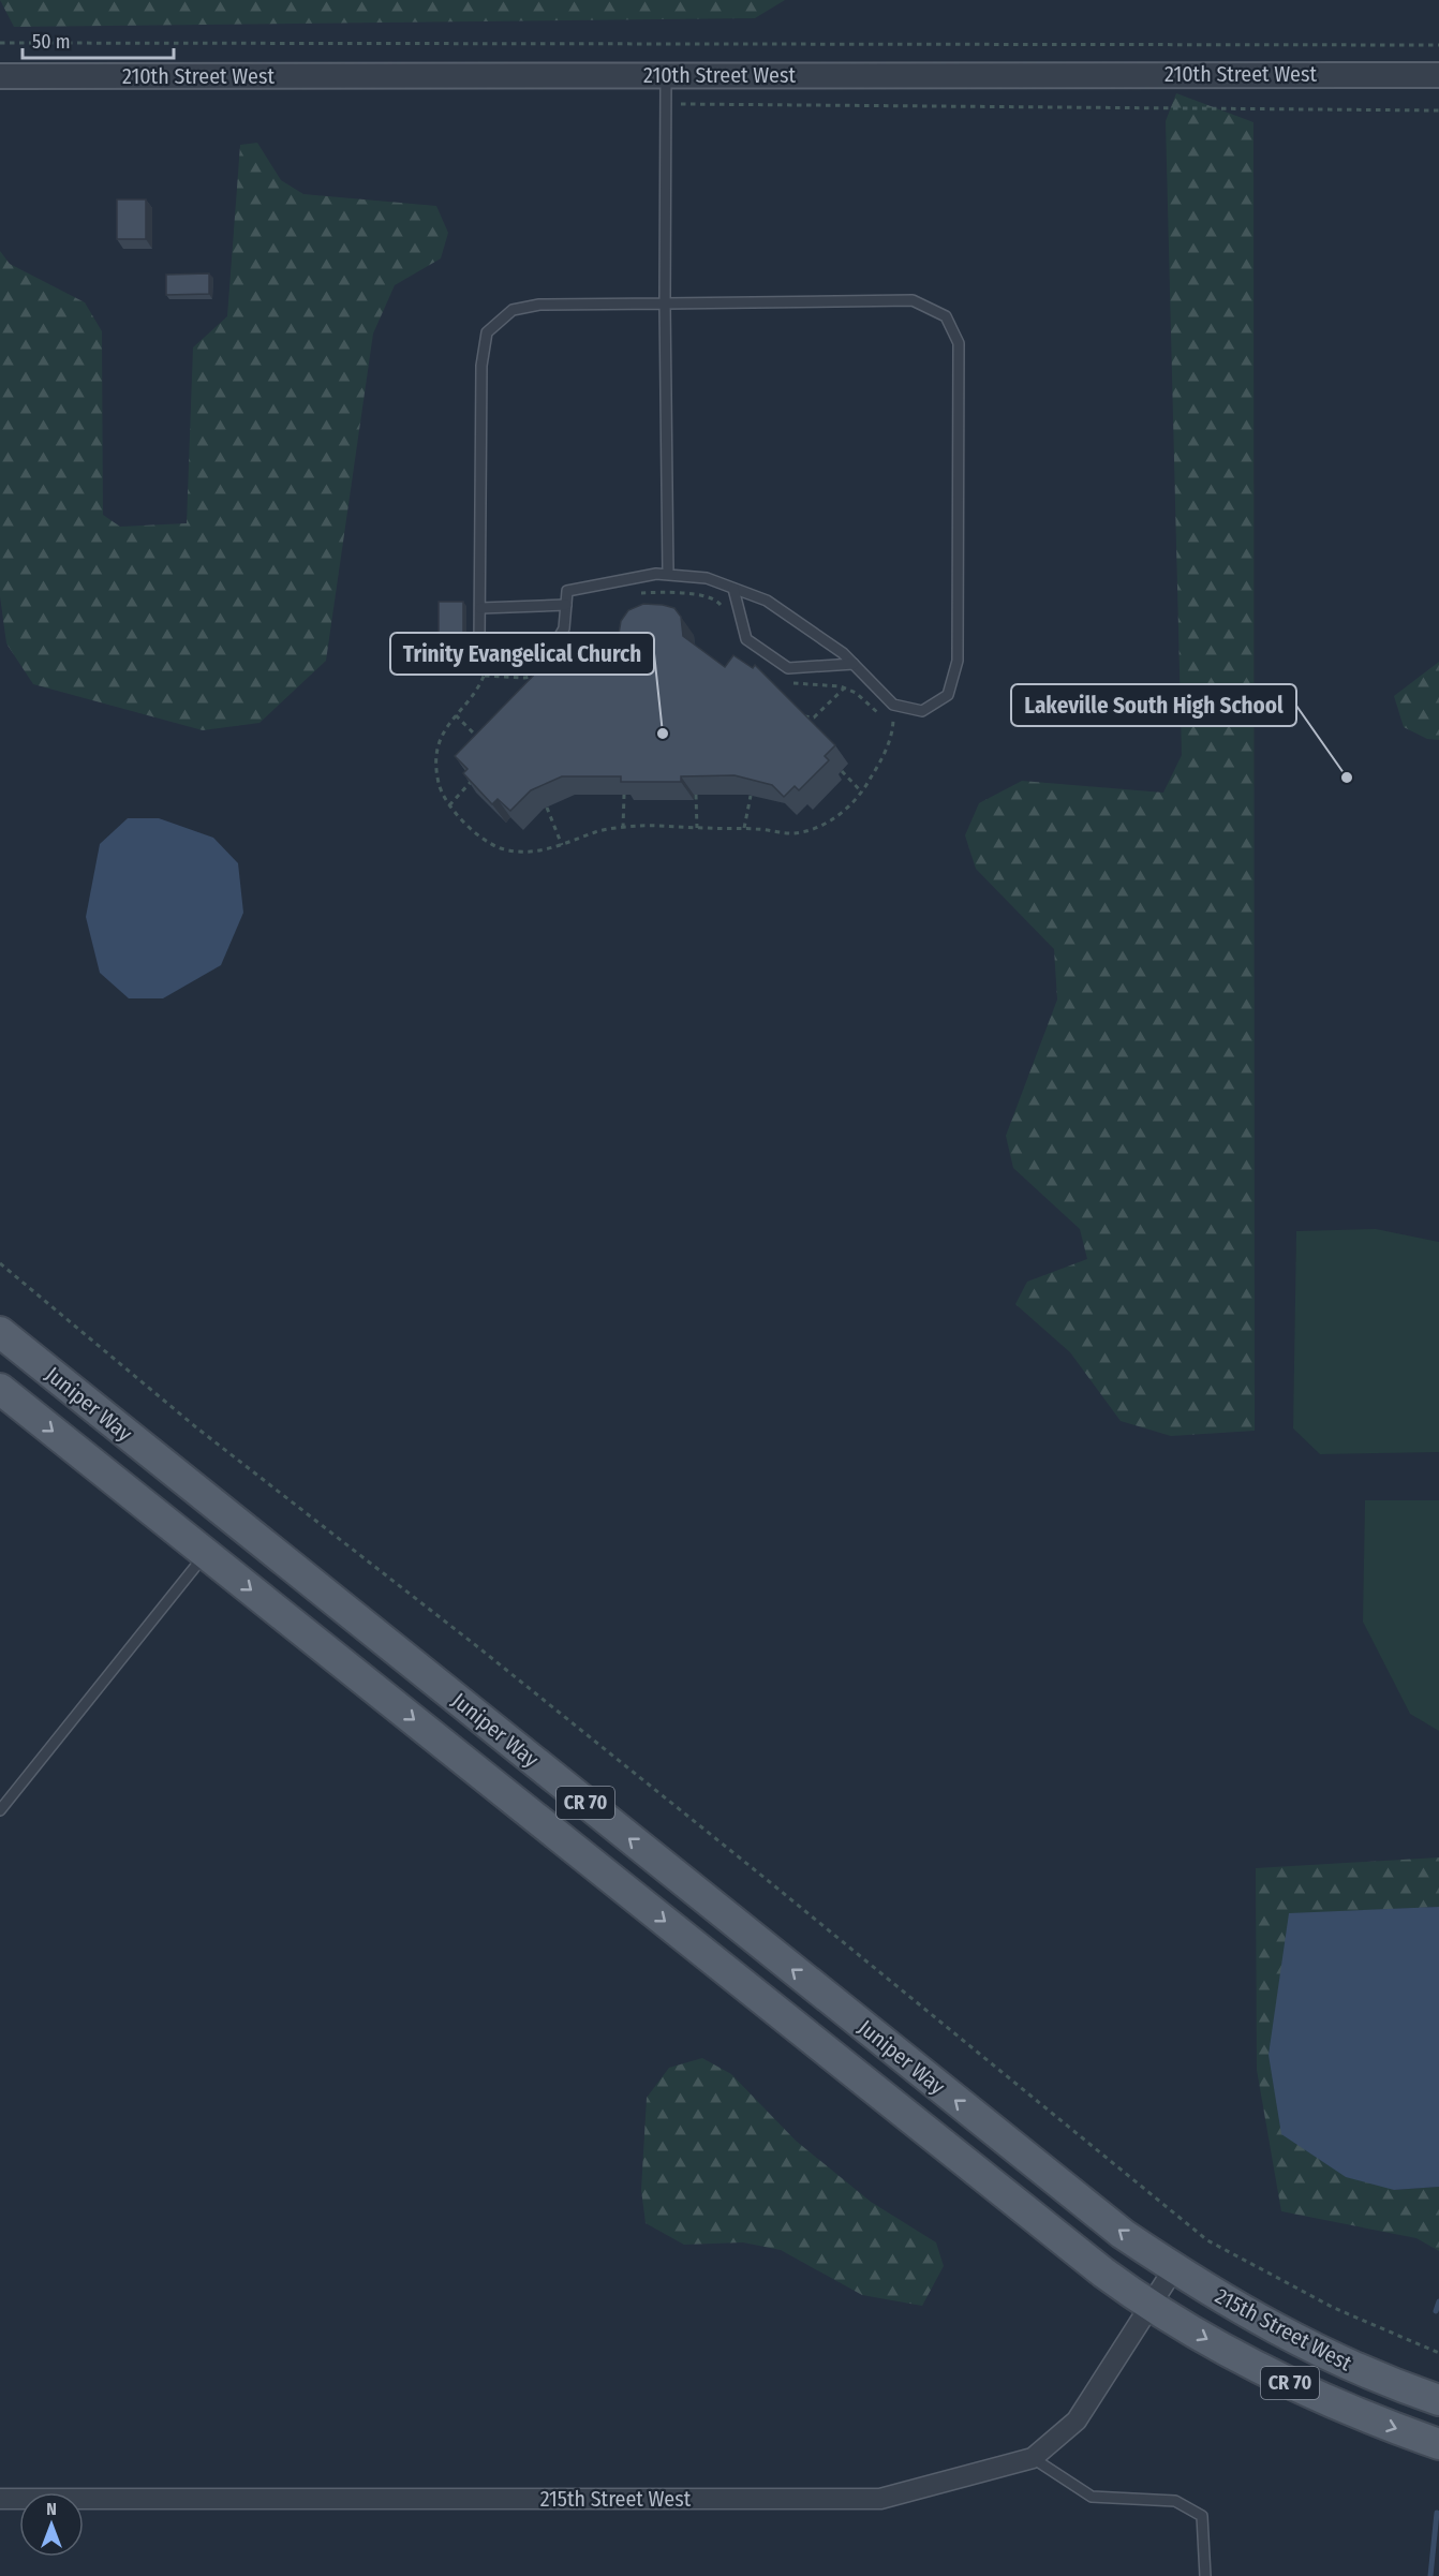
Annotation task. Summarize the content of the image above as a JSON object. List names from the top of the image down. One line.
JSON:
{"streets":{"main road":["Juniper Way","CR 70","215th Street West"],"street":["210th Street West"]},"crossings":[["Juniper Way","215th Street West"]],"places":["Trinity Evangelical Church","Lakeville South High School"],"scale_bar":"50 m","north":"top"}
